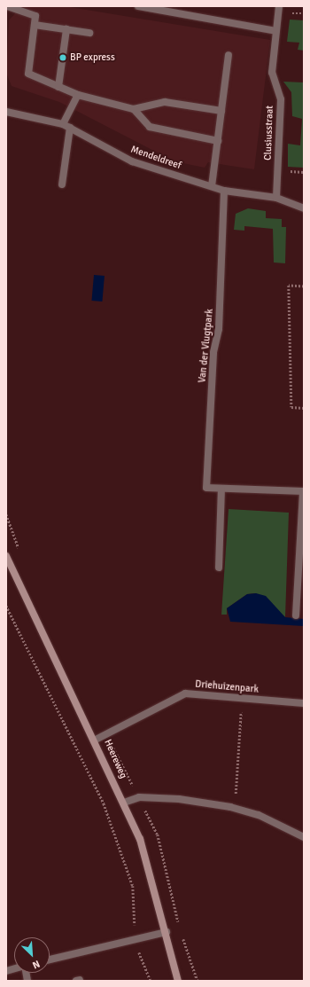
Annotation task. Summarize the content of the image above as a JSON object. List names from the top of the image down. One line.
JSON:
{"streets":{"main road":["Heereweg"],"street":["Clusiusstraat","Mendeldreef","Van der Vlugtpark","Driehuizenpark"]},"crossings":[["Clusiusstraat","Mendeldreef"],["Mendeldreef","Van der Vlugtpark"],["Driehuizenpark","Heereweg"]],"places":["BP express"],"north":"bottom right"}
